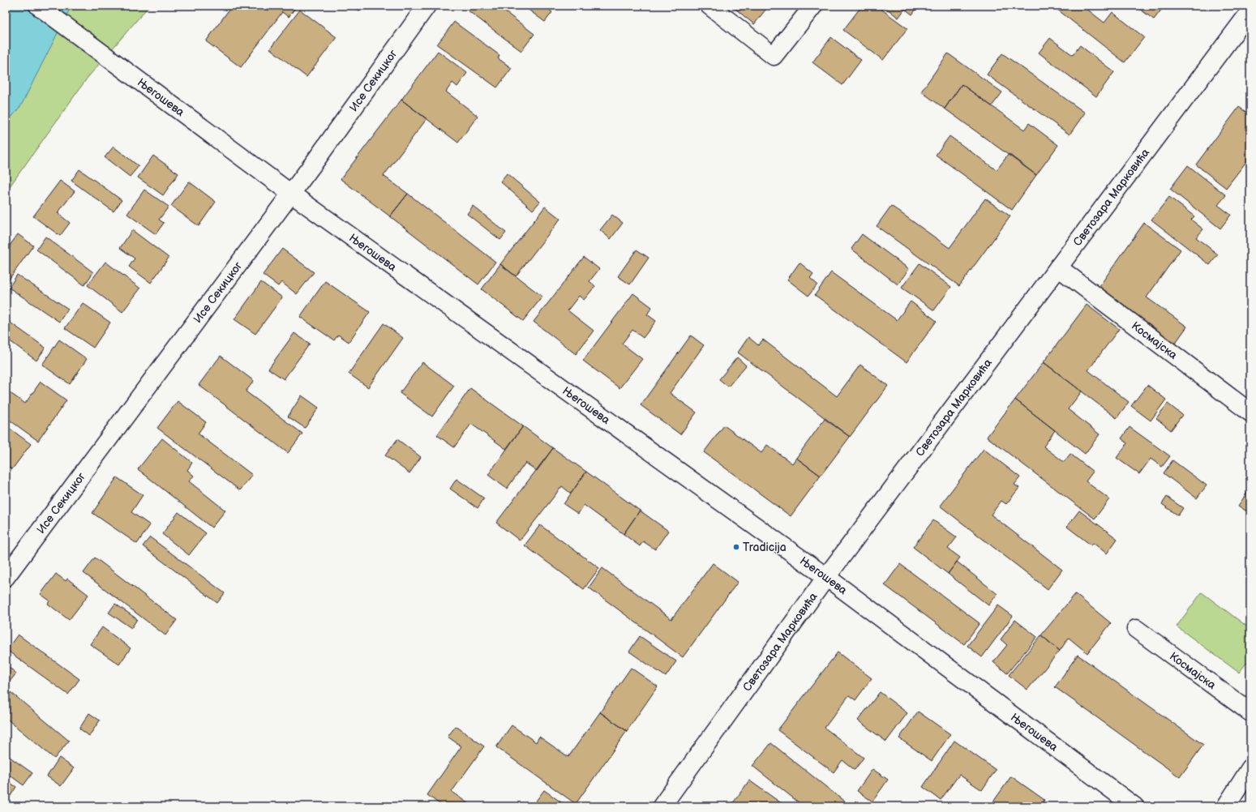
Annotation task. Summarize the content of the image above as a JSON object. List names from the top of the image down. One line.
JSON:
{"streets":{"street":["Исе Секицког","Његошева","Светозара Марковића","Космајска"]},"crossings":[["Исе Секицког","Његошева"],["Његошева","Светозара Марковића"],["Светозара Марковића","Космајска"]],"places":["Tradicija"]}
